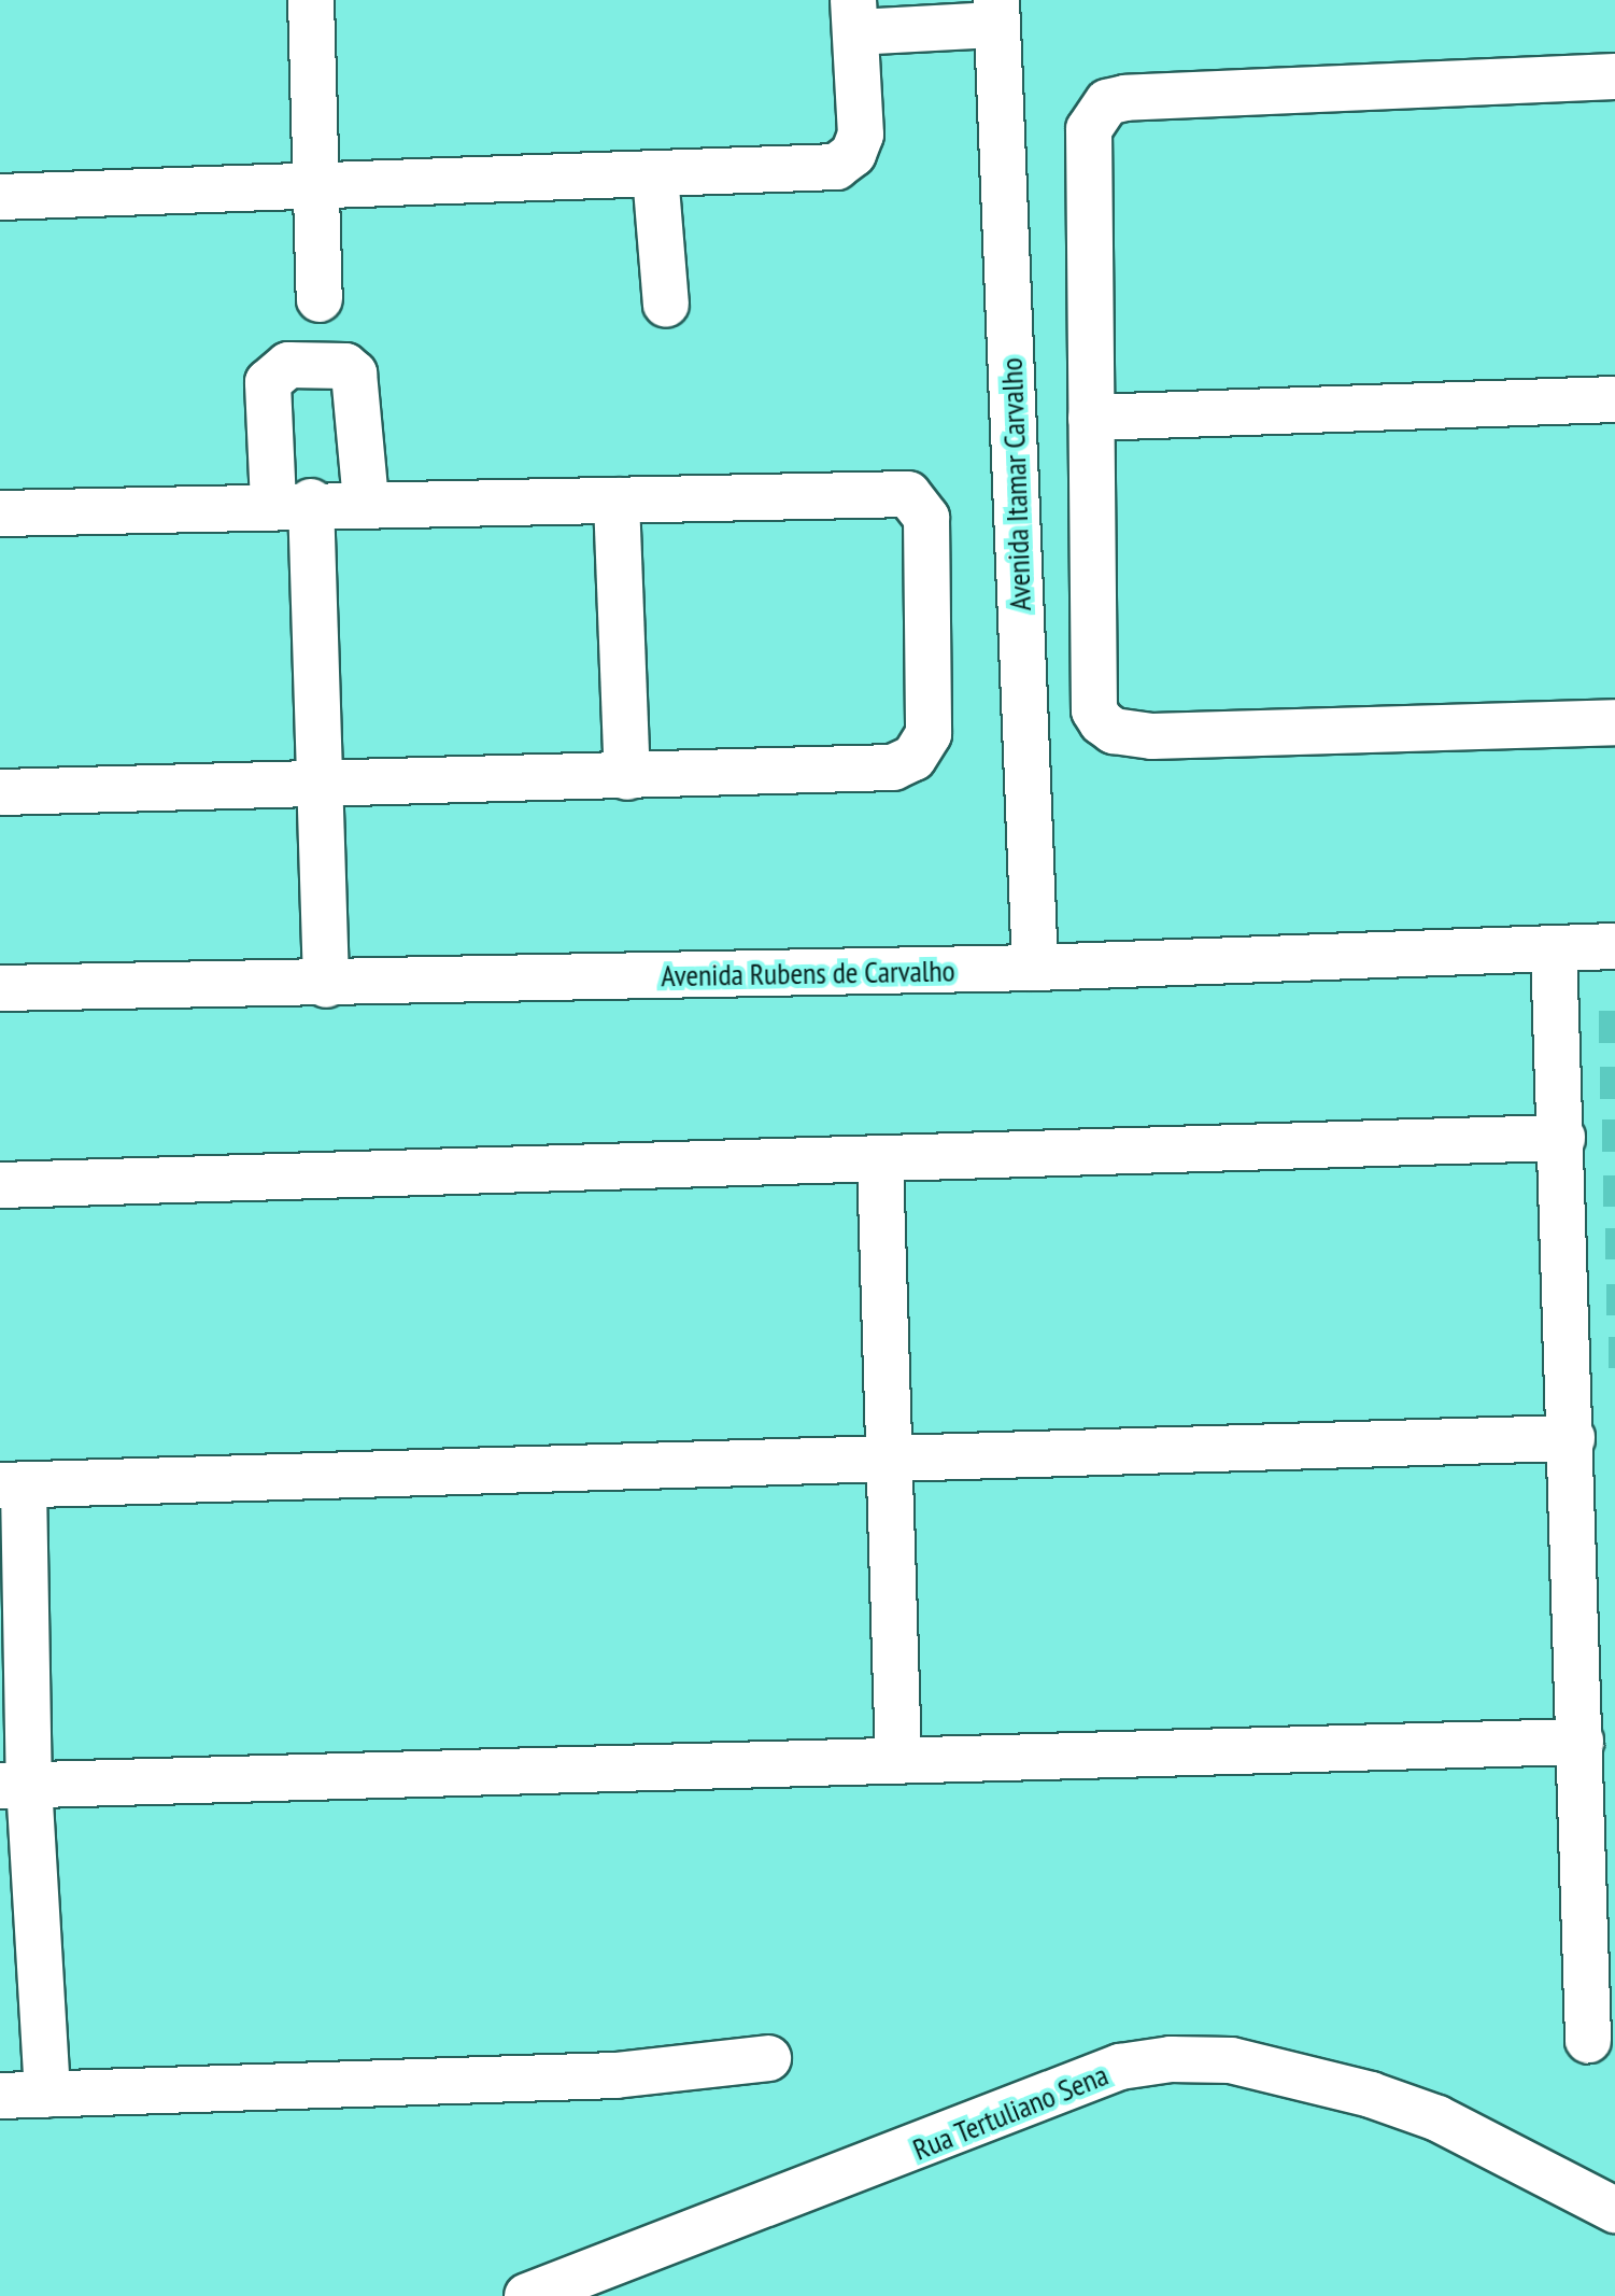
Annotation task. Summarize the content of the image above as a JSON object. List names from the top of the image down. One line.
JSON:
{"streets":{"street":["Avenida Itamar Carvalho","Avenida Rubens de Carvalho","Rua Tertuliano Sena"]},"crossings":[["Avenida Itamar Carvalho","Avenida Rubens de Carvalho"]]}
